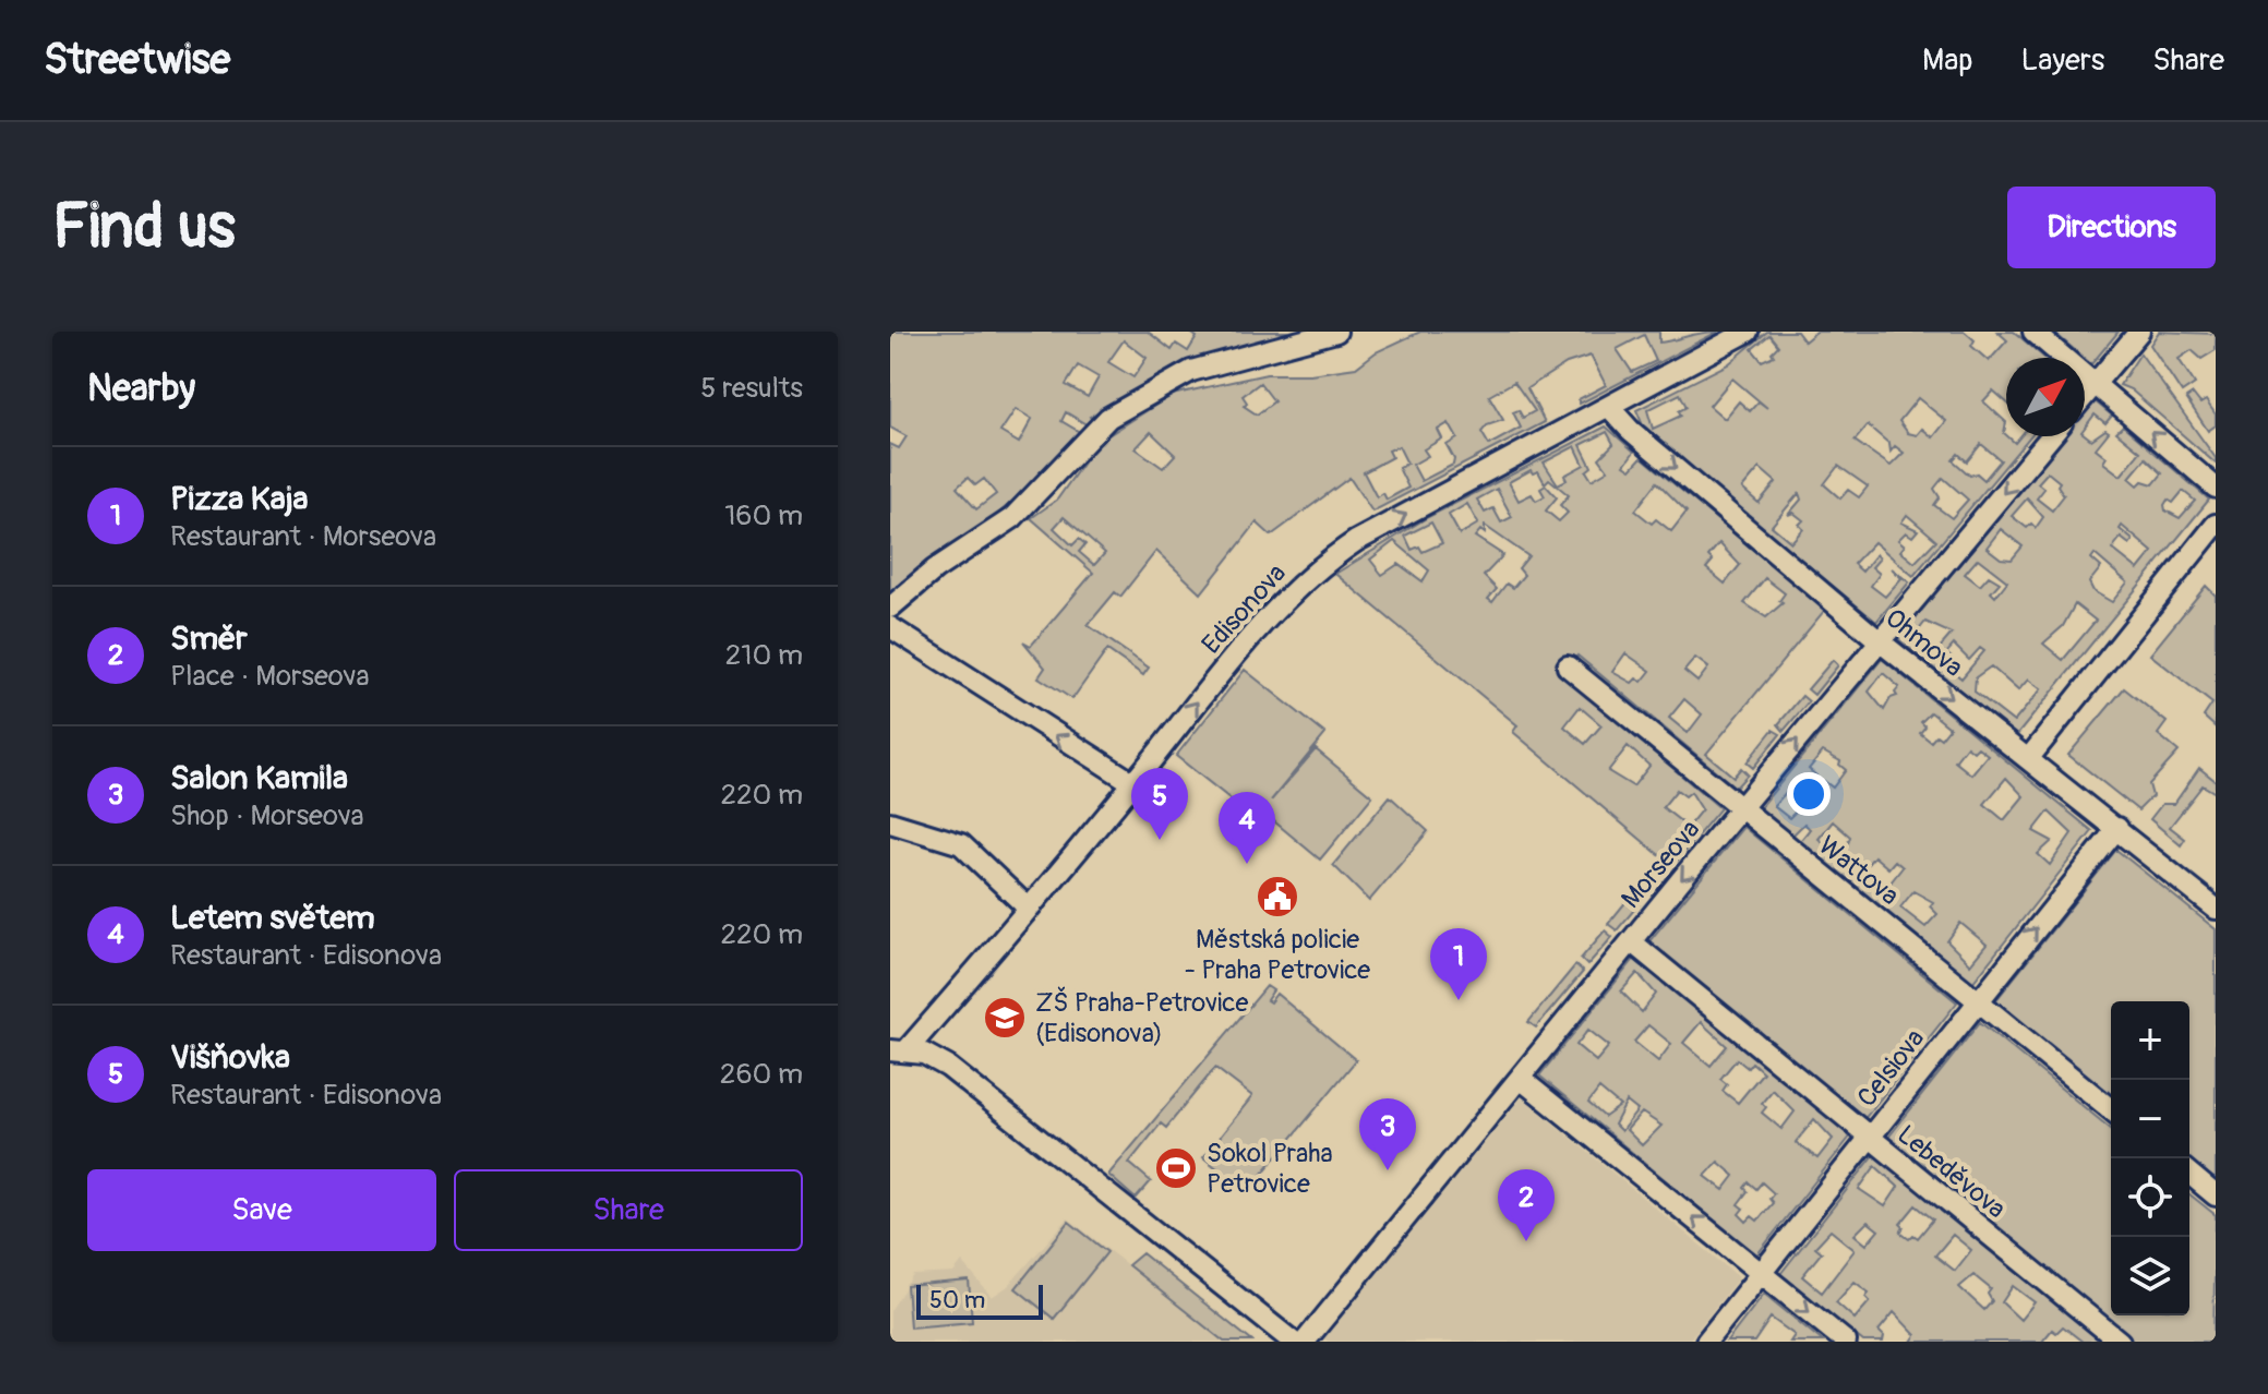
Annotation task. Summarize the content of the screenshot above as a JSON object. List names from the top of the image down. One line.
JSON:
{"streets":{"street":["Edisonova","Ohmova","Morseova","Wattova","Celsiova","Lebeděvova"]},"crossings":[["Edisonova","Ohmova"],["Ohmova","Morseova"],["Ohmova","Celsiova"],["Morseova","Wattova"],["Morseova","Lebeděvova"],["Wattova","Celsiova"],["Celsiova","Lebeděvova"]],"one_way":["Edisonova","Ohmova"],"places":{"public building":["Městská policie - Praha Petrovice"],"school or university":["ZŠ Praha-Petrovice (Edisonova)"],"sports":["Sokol Praha Petrovice"]},"scale_bar":"50 m","north":"top right","page":{"header":"Streetwise","nav":["Map","Layers","Share"],"buttons":["Directions",["Save","Share"]],"title":"Find us","heading":["Nearby","5 results"],"list":[{"mark":"1","name":"Pizza Kaja","note":"Restaurant · Morseova","value":"160 m"},{"mark":"2","name":"Směr","note":"Place · Morseova","value":"210 m"},{"mark":"3","name":"Salon Kamila","note":"Shop · Morseova","value":"220 m"},{"mark":"4","name":"Letem světem","note":"Restaurant · Edisonova","value":"220 m"},{"mark":"5","name":"Višňovka","note":"Restaurant · Edisonova","value":"260 m"}],"pins":["5","4","1","3","2"],"map_buttons":["+","−"],"scale":"50 m"}}
